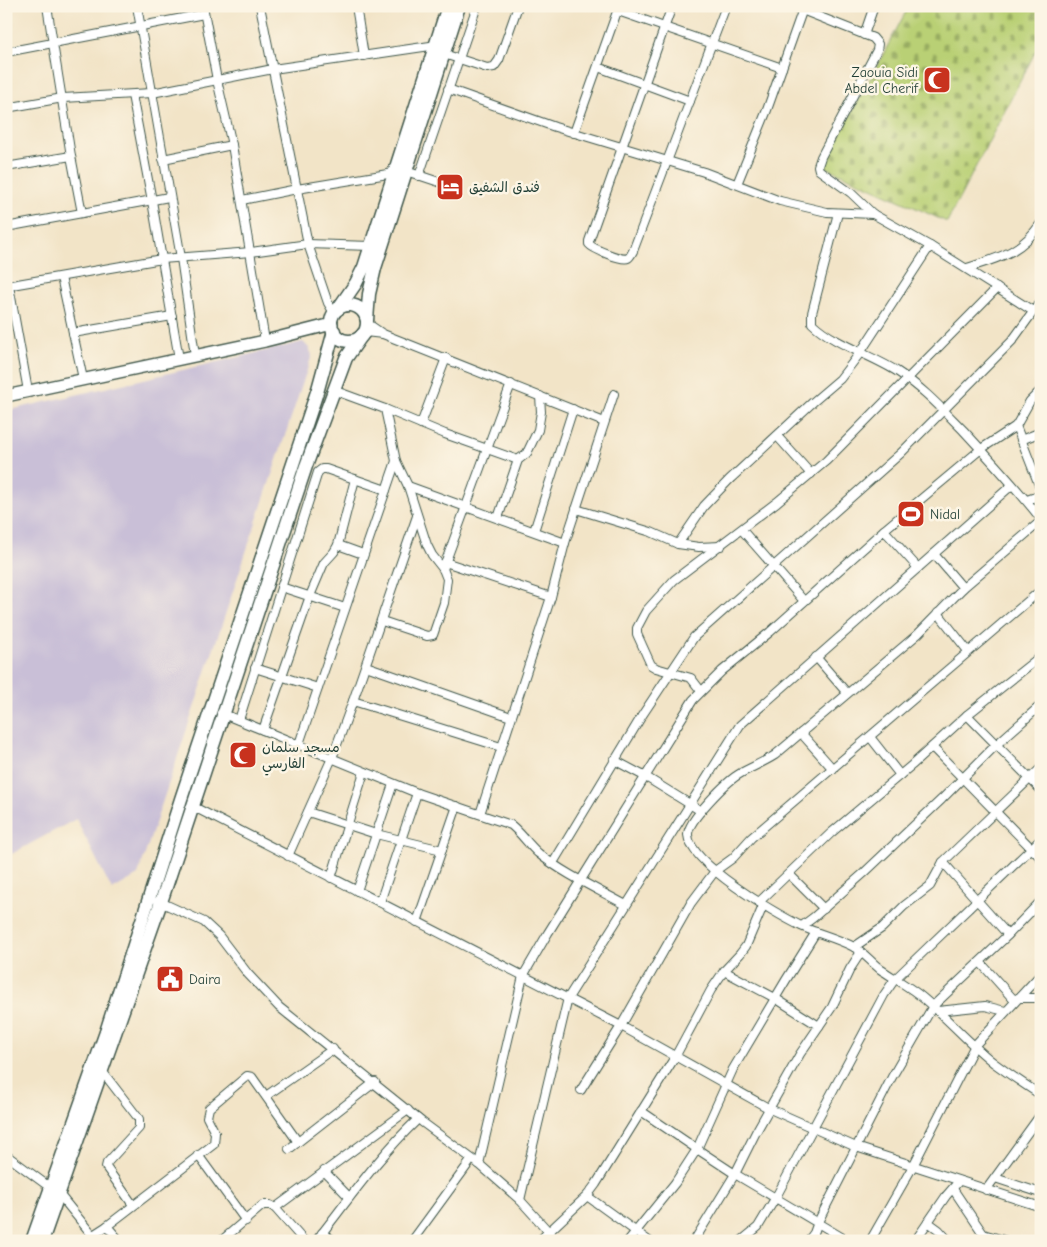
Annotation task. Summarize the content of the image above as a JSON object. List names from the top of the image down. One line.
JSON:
{"places":{"mosque":["Zaouia Sidi Abdel Cherif","مسجد سلمان الفارسي"],"hotel":["فندق الشفيق"],"sports":["Nidal"],"public building":["Daira"]}}
